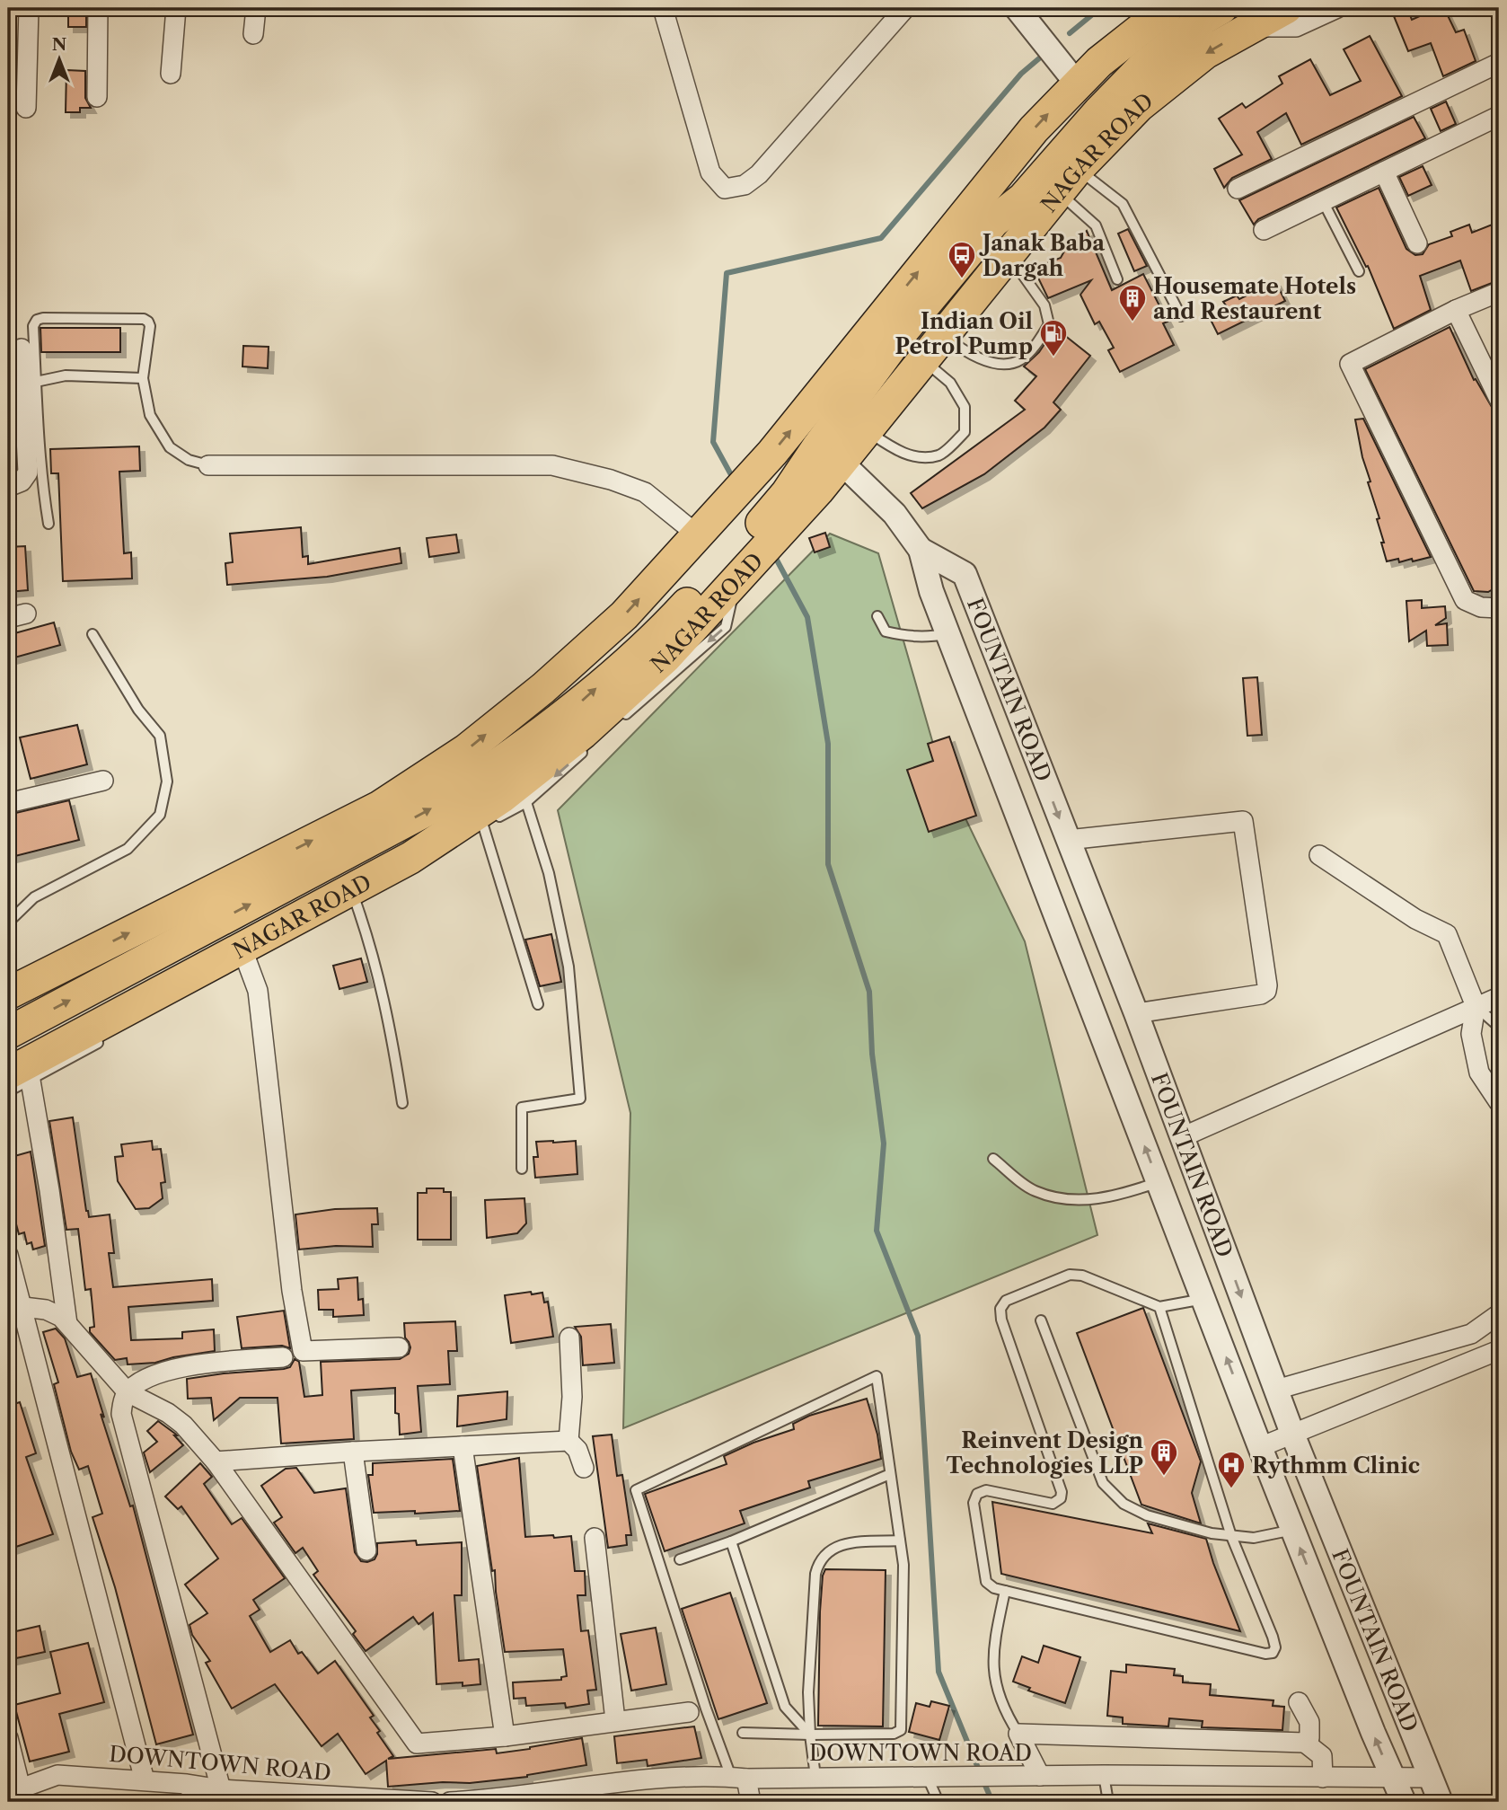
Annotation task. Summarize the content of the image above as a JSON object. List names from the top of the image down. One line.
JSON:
{"streets":{"highway":["NAGAR ROAD"],"street":["FOUNTAIN ROAD","DOWNTOWN ROAD"]},"crossings":[["NAGAR ROAD","FOUNTAIN ROAD"],["FOUNTAIN ROAD","DOWNTOWN ROAD"]],"places":{"bus stop":["Janak Baba Dargah"],"building":["Housemate Hotels and Restaurent","Reinvent Design Technologies LLP"],"fuel station":["Indian Oil Petrol Pump"],"hospital":["Rythmm Clinic"]},"north":"top"}
